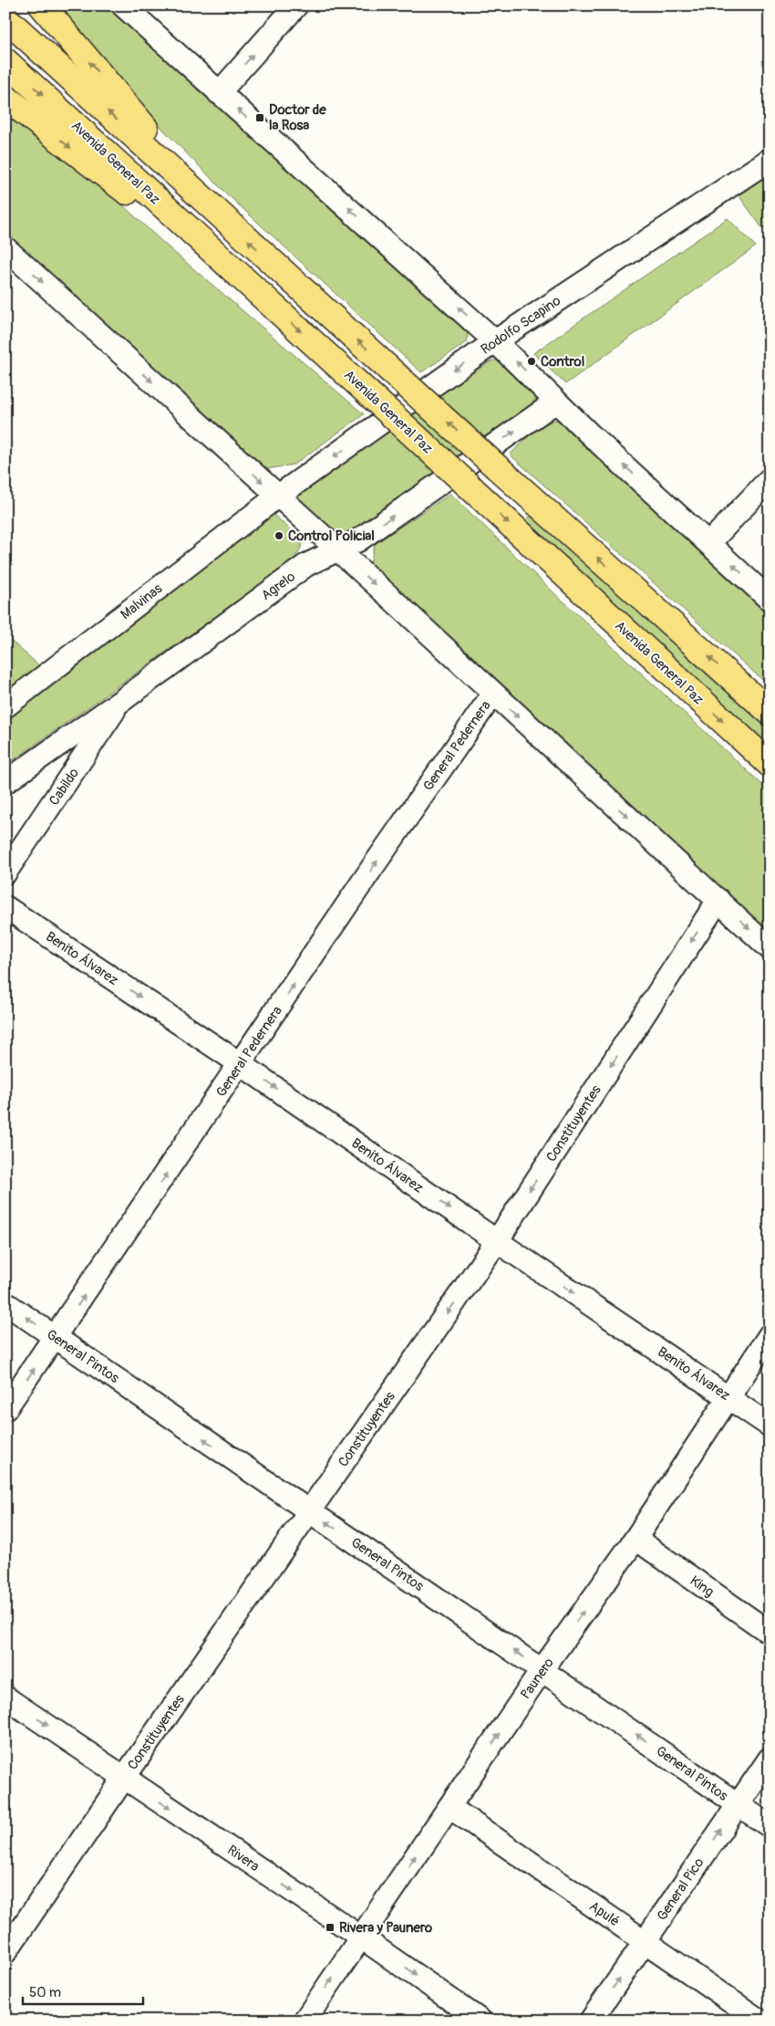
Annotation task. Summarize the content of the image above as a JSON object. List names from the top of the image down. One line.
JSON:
{"streets":{"highway":["Avenida General Paz"],"street":["Rodolfo Scapino","Agrelo","Malvinas","General Pedernera","Cabildo","Benito Álvarez","Constituyentes","General Pintos","King","Paunero","Rivera","General Pico","Apulé"]},"crossings":[["Rodolfo Scapino","Malvinas"],["Agrelo","Cabildo"],["General Pedernera","Benito Álvarez"],["General Pedernera","General Pintos"],["Benito Álvarez","Constituyentes"],["Benito Álvarez","Paunero"],["Constituyentes","General Pintos"],["Constituyentes","Rivera"],["General Pintos","Paunero"],["General Pintos","General Pico"],["King","Paunero"],["Paunero","Rivera"],["Paunero","Apulé"],["General Pico","Apulé"]],"one_way":["Rodolfo Scapino","Agrelo","General Pedernera","Benito Álvarez","Constituyentes","General Pintos","Paunero","Rivera","General Pico"],"places":{"transit":["Doctor de la Rosa","Rivera y Paunero"],"other":["Control","Control Policial"]},"scale_bar":"50 m"}
